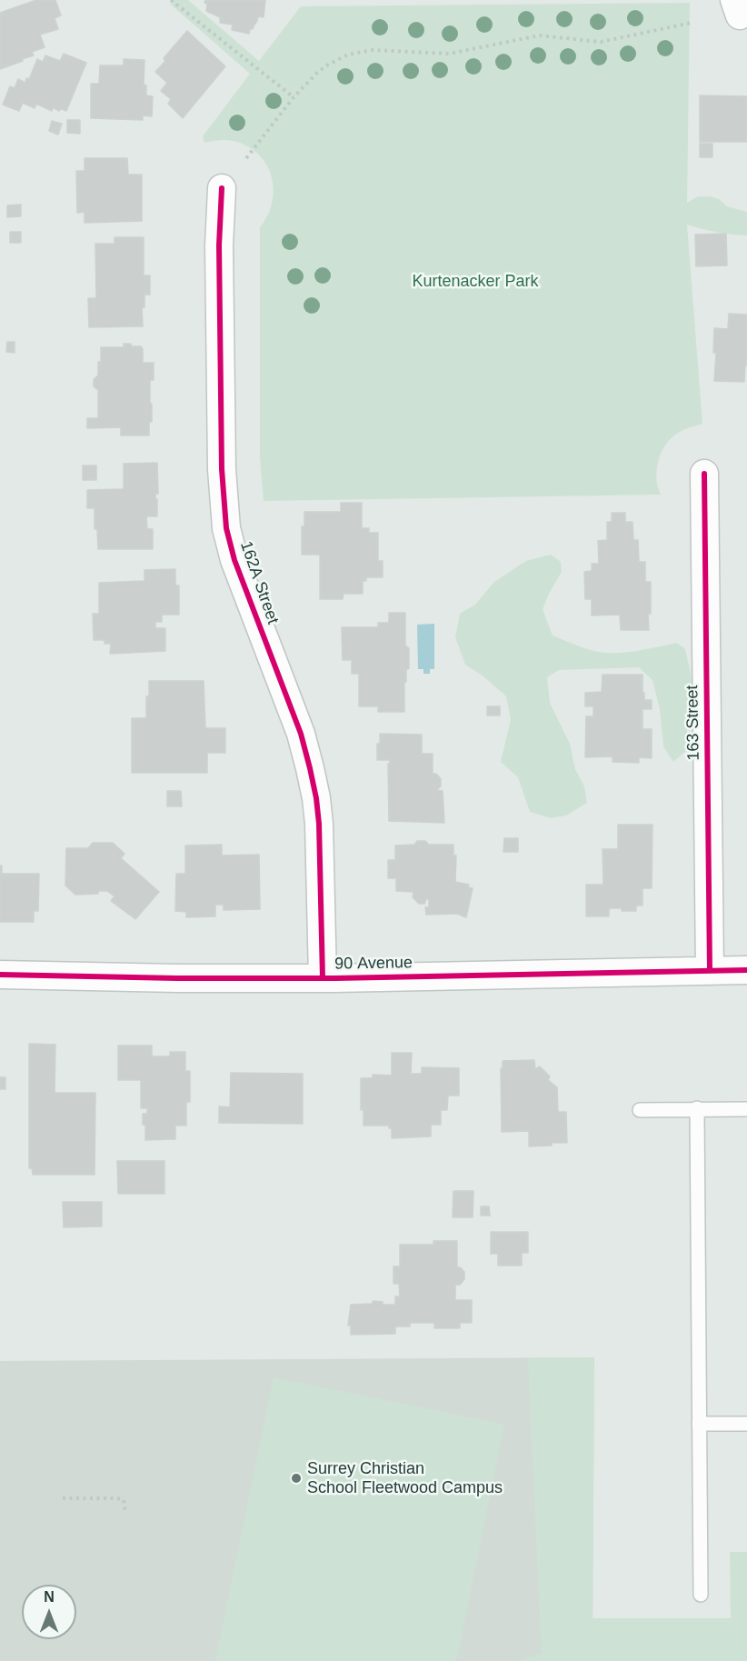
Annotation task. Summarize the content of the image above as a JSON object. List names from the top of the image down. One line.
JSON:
{"streets":{"street":["162A Street","163 Street","90 Avenue"]},"crossings":[["162A Street","90 Avenue"],["163 Street","90 Avenue"]],"parks":["Kurtenacker Park"],"places":["Surrey Christian School Fleetwood Campus"],"north":"top"}
